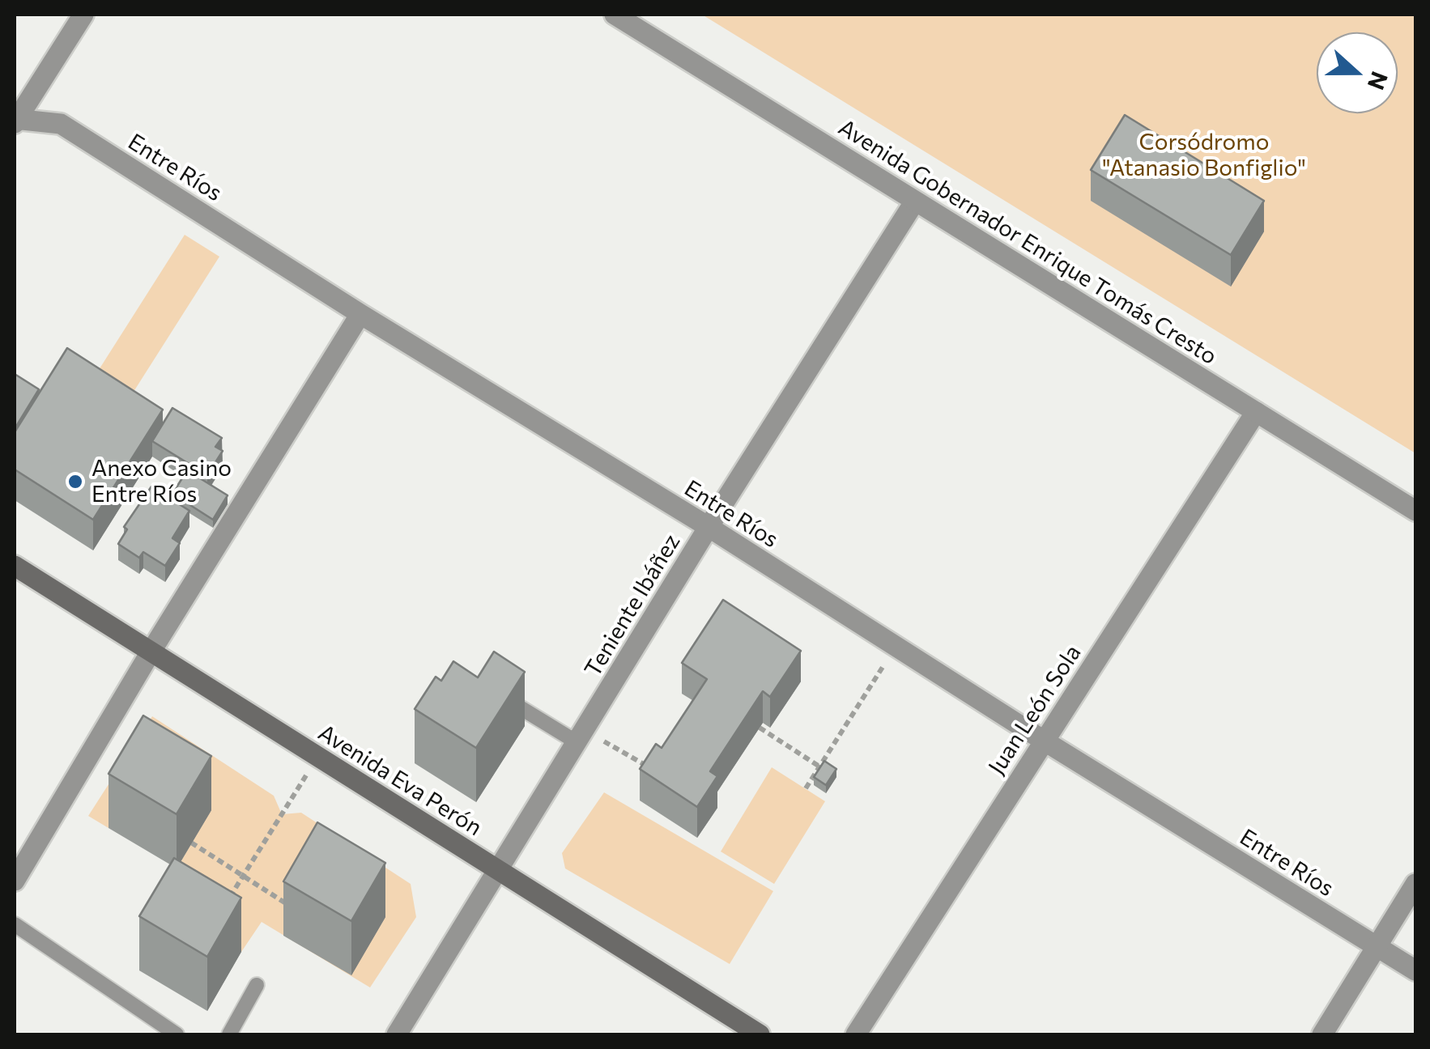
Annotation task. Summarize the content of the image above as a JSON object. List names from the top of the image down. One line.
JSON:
{"streets":{"main road":["Avenida Eva Perón"],"street":["Entre Ríos","Avenida Gobernador Enrique Tomás Cresto","Teniente Ibáñez","Juan León Sola"]},"crossings":[["Entre Ríos","Teniente Ibáñez"],["Entre Ríos","Juan León Sola"],["Avenida Gobernador Enrique Tomás Cresto","Teniente Ibáñez"],["Avenida Gobernador Enrique Tomás Cresto","Juan León Sola"],["Teniente Ibáñez","Avenida Eva Perón"]],"parks":["Corsódromo \"Atanasio Bonfiglio\""],"places":["Anexo Casino Entre Ríos"],"north":"right"}
